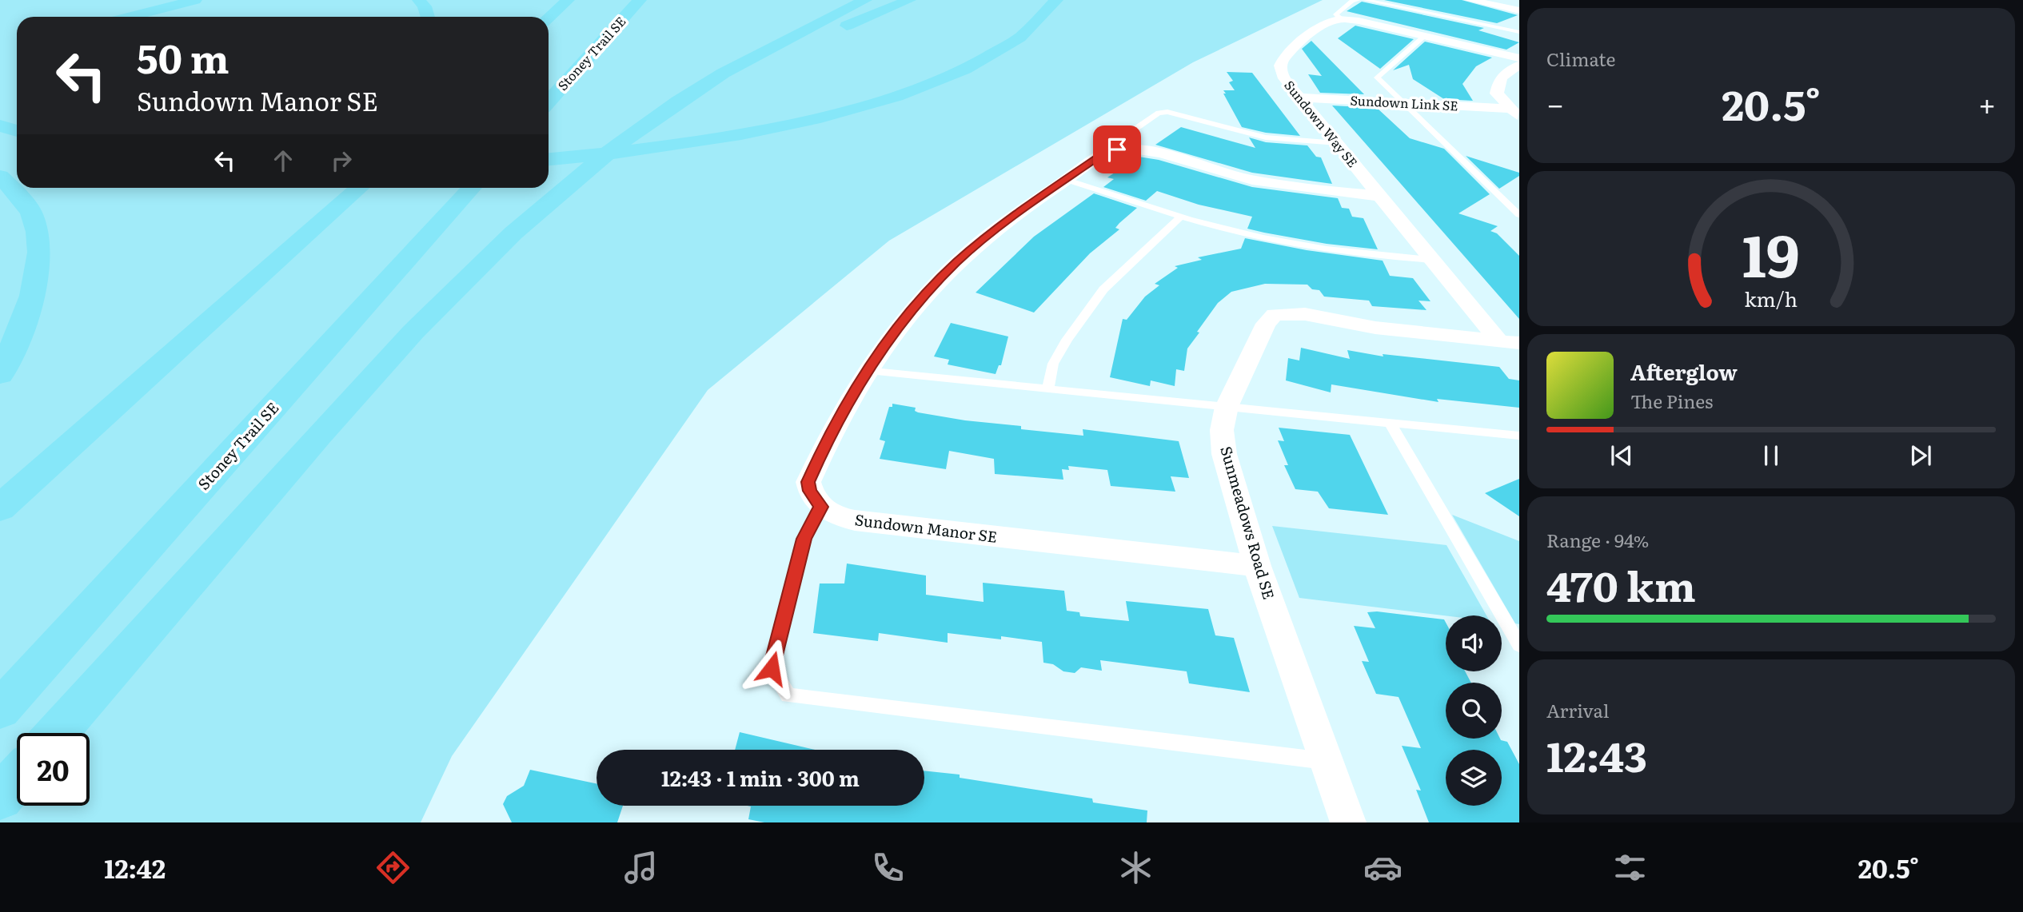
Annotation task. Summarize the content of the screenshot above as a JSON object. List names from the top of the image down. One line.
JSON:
{"streets":{"highway":["Stoney Trail SE"],"street":["Sundown Link SE","Sundown Way SE","Sunmeadows Road SE","Sundown Manor SE"]},"crossings":[["Sundown Link SE","Sundown Way SE"],["Sundown Way SE","Sunmeadows Road SE"],["Sunmeadows Road SE","Sundown Manor SE"]],"page":{"tile":["Climate",["Range · 94%","470 km"],["Arrival","12:43"]],"turn":["50 m","Sundown Manor SE"],"heat":["−","20.5°","+"],"song":["Afterglow","The Pines"],"limit":"20","trip":"12:43 · 1 min · 300 m","tabs":["12:42","20.5°"],"gauge":["19","km/h"]}}
